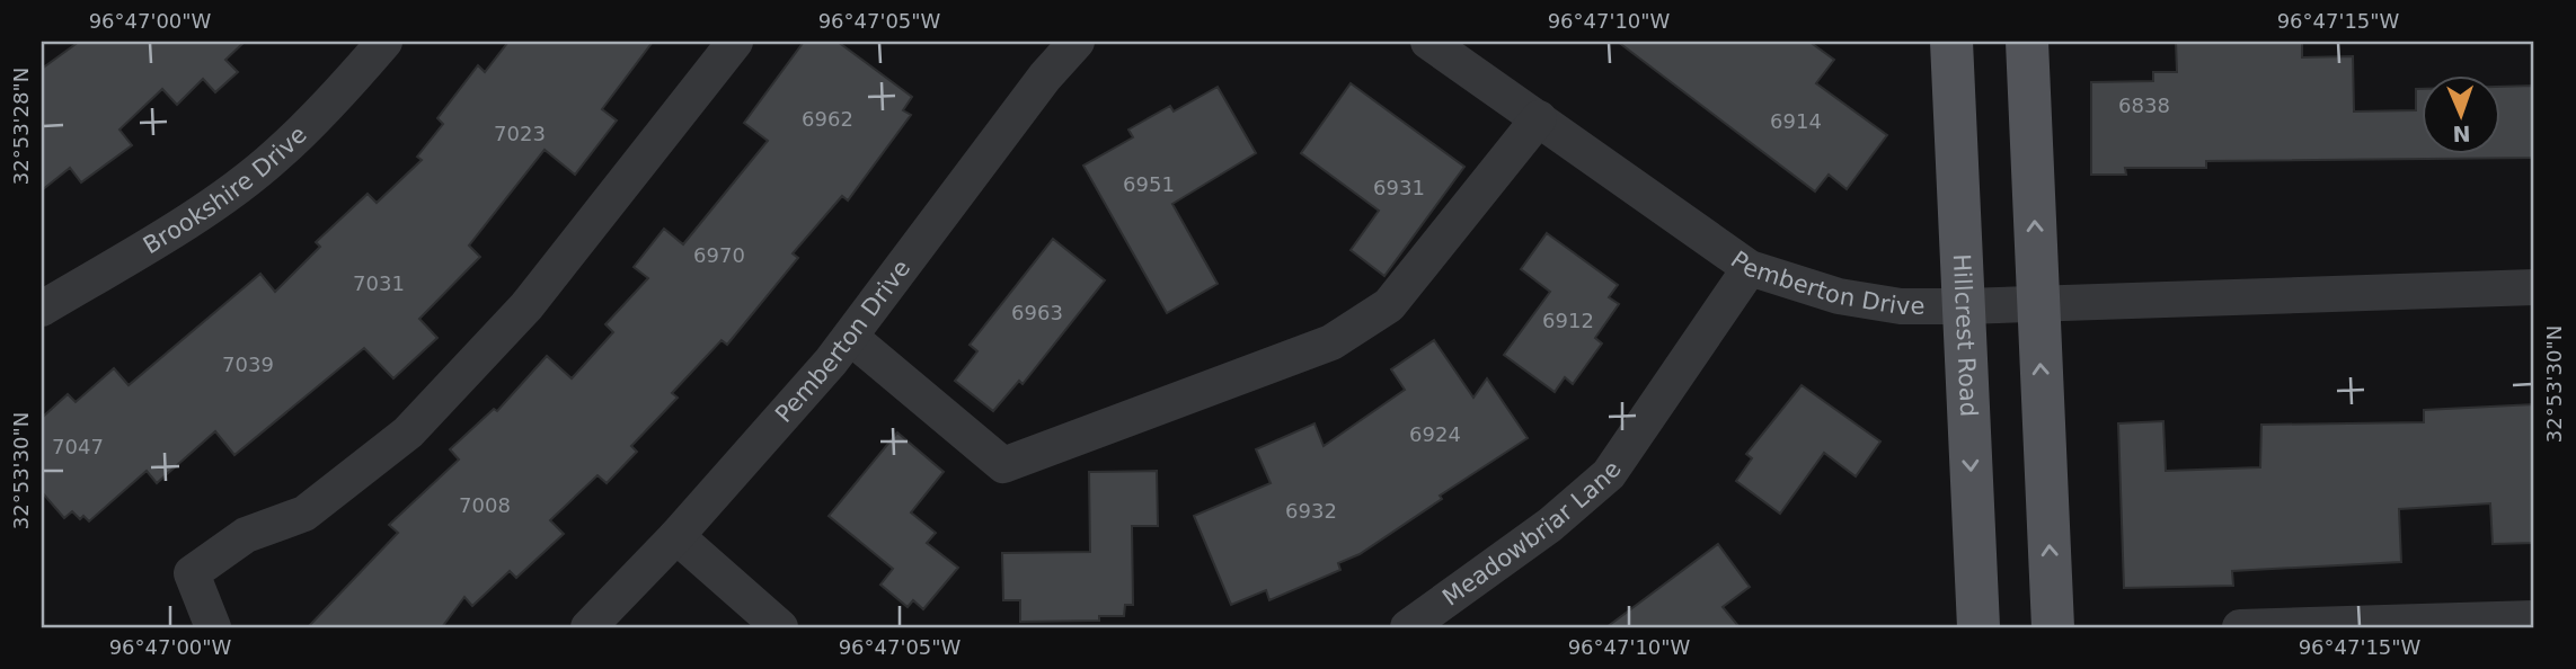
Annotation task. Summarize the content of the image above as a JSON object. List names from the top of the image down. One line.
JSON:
{"streets":{"main road":["Hillcrest Road"],"street":["Brookshire Drive","Pemberton Drive","Meadowbriar Lane"]},"crossings":[["Pemberton Drive","Hillcrest Road"],["Pemberton Drive","Meadowbriar Lane"]],"house_numbers":["6838","6962","6914","7023","6951","6931","6970","7031","6963","6912","7039","6924","7047","7008","6932"],"north":"bottom","coordinates":["96°47'00\"W","96°47'05\"W","96°47'10\"W","96°47'15\"W","32°53'28\"N","32°53'30\"N"]}
